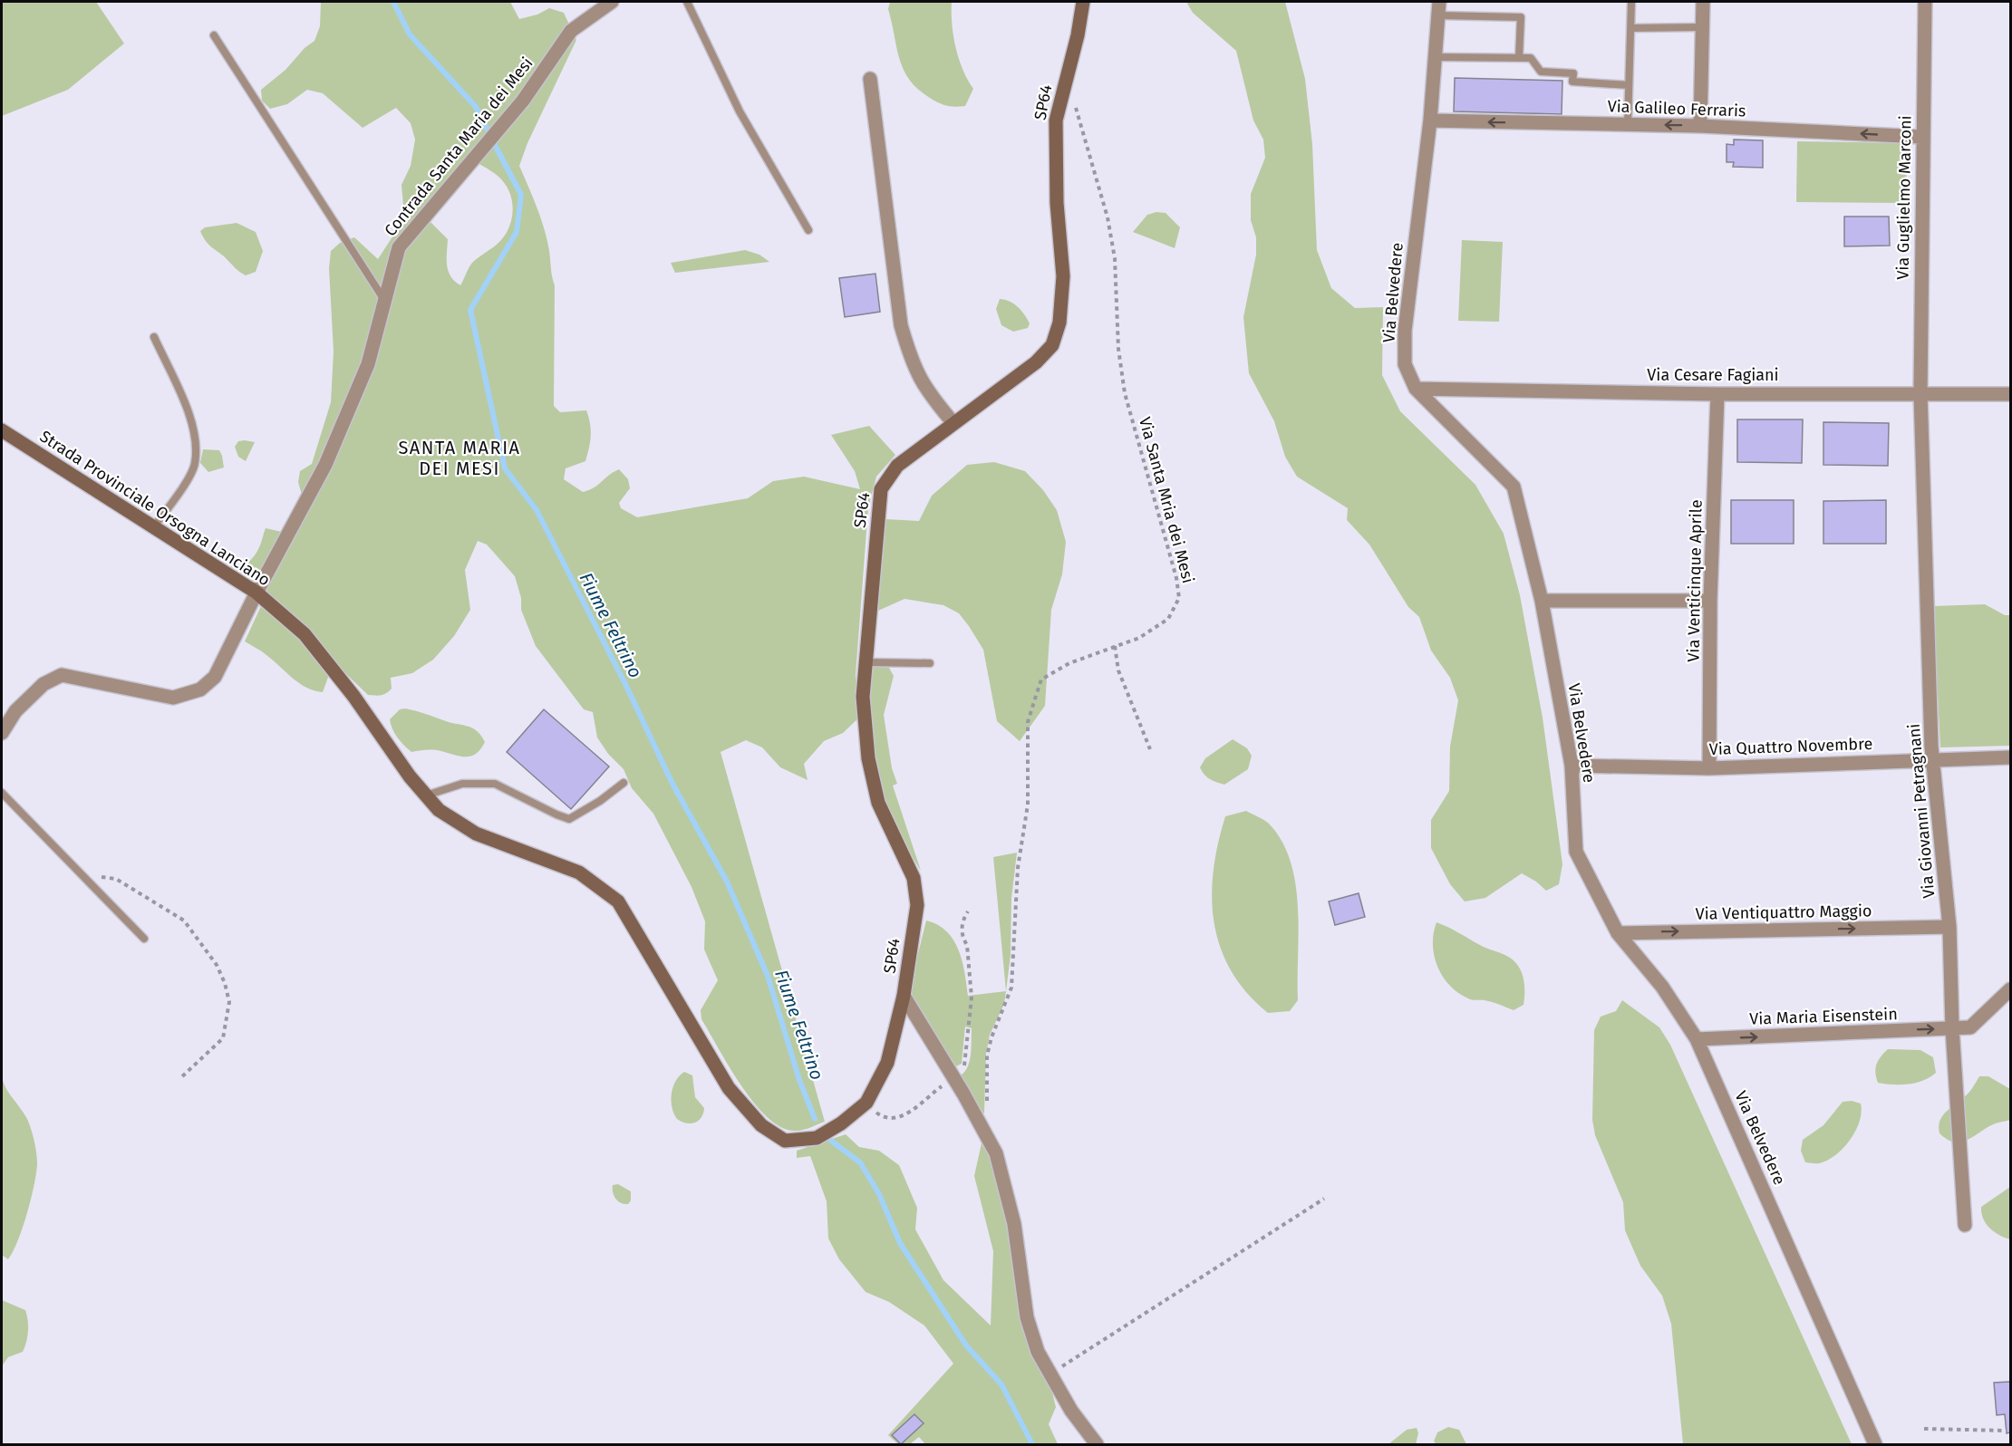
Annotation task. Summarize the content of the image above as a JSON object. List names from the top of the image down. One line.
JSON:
{"streets":{"street":["SP64","Via Galileo Ferraris","Contrada Santa Maria dei Mesi","Via Guglielmo Marconi","Via Belvedere","Via Cesare Fagiani","Strada Provinciale Orsogna Lanciano","Via Venticinque Aprile","Via Quattro Novembre","Via Giovanni Petragnani","Via Ventiquattro Maggio","Via Maria Eisenstein"],"path":["Via Santa Mria dei Mesi"]},"crossings":[["SP64","Via Santa Mria dei Mesi"],["SP64","Strada Provinciale Orsogna Lanciano"],["Via Galileo Ferraris","Via Guglielmo Marconi"],["Via Galileo Ferraris","Via Belvedere"],["Contrada Santa Maria dei Mesi","Strada Provinciale Orsogna Lanciano"],["Via Guglielmo Marconi","Via Cesare Fagiani"],["Via Guglielmo Marconi","Via Giovanni Petragnani"],["Via Belvedere","Via Cesare Fagiani"],["Via Belvedere","Via Quattro Novembre"],["Via Belvedere","Via Ventiquattro Maggio"],["Via Belvedere","Via Maria Eisenstein"],["Via Cesare Fagiani","Via Venticinque Aprile"],["Via Cesare Fagiani","Via Giovanni Petragnani"],["Via Venticinque Aprile","Via Quattro Novembre"],["Via Quattro Novembre","Via Giovanni Petragnani"],["Via Giovanni Petragnani","Via Ventiquattro Maggio"],["Via Giovanni Petragnani","Via Maria Eisenstein"]],"one_way":["Via Galileo Ferraris","Via Ventiquattro Maggio","Via Maria Eisenstein"],"districts":["SANTA MARIA DEI MESI"],"water":["Fiume Feltrino"]}
